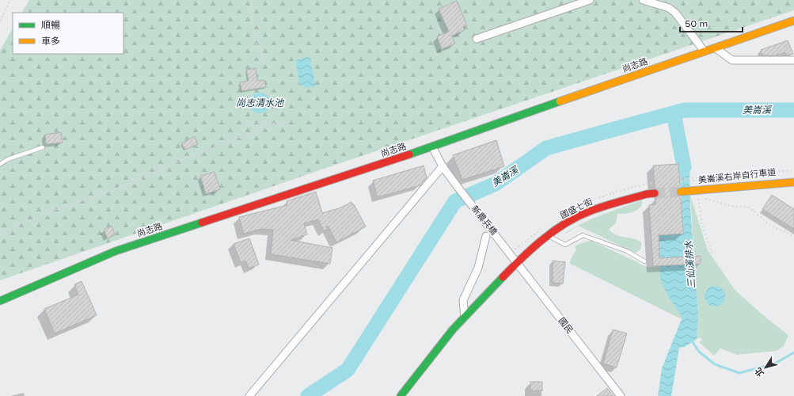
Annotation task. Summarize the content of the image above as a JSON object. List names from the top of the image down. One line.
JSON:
{"streets":{"street":["尚志路","國盛七街","新農兵橋","國民"],"path":["美崙溪右岸自行車道"]},"crossings":[["尚志路","新農兵橋"],["國盛七街","國民"],["新農兵橋","國民"]],"water":["尚志清水池","美崙溪","三仙溪排水"],"legend":["順暢","車多"],"scale_bar":"50 m","north":"bottom left"}
